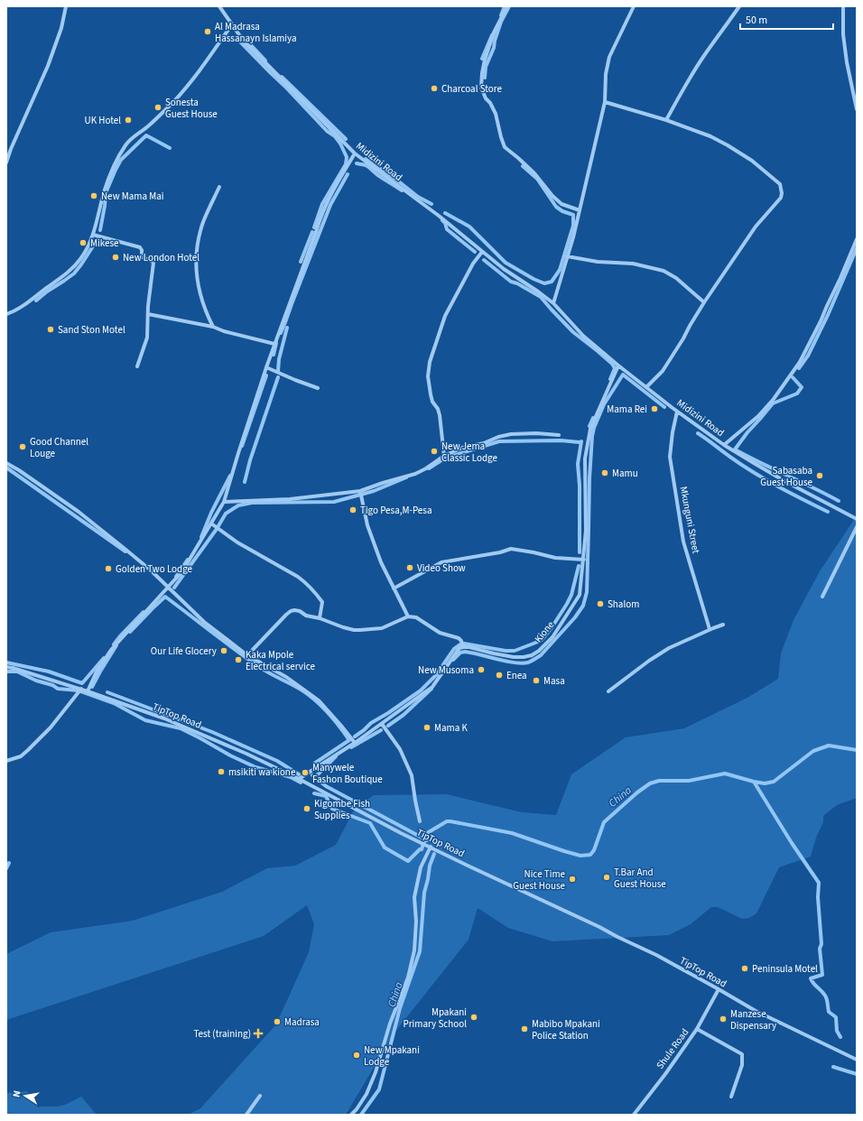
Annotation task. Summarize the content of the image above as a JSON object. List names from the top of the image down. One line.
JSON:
{"streets":{"street":["Midizini Road","Mkunguni Street","Kione","TipTop Road","Shule Road"]},"crossings":[["Midizini Road","Mkunguni Street"],["Midizini Road","Kione"],["TipTop Road","Shule Road"]],"water":["China"],"places":{"other":["Al Madrasa Hassanayn Islamiya","Charcoal Store","Sonesta Guest House","UK Hotel","New Mama Mai","Mikese","New London Hotel","Sand Ston Motel","Mama Rei","Good Channel Louge","New Jema Classic Lodge","Mamu","Sabasaba Guest House","Tigo Pesa,M-Pesa","Video Show","Golden Two Lodge","Shalom","Our Life Glocery","Kaka Mpole Electrical service","New Musoma","Enea","Masa","Mama K","msikiti wa kione","Manywele Fashon Boutique","Kigombe Fish Supplies","T.Bar And Guest House","Nice Time Guest House","Peninsula Motel","Mpakani Primary School","Manzese Dispensary","Madrasa","Mabibo Mpakani Police Station","New Mpakani Lodge"],"health":["Test (training)"]},"scale_bar":"50 m","north":"left"}
